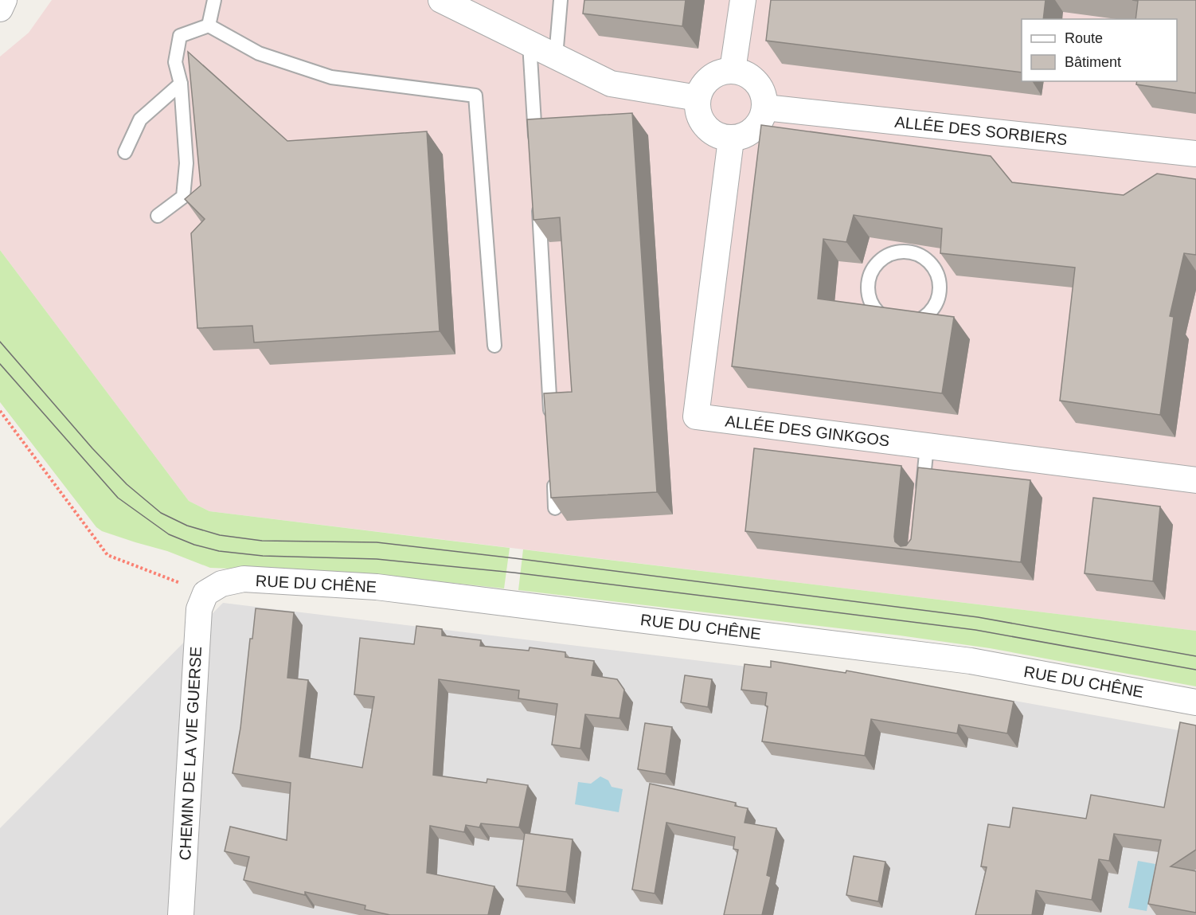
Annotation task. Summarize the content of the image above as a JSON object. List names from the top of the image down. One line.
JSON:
{"streets":{"street":["ALLÉE DES SORBIERS","ALLÉE DES GINKGOS","RUE DU CHÊNE","CHEMIN DE LA VIE GUERSE"]},"crossings":[["ALLÉE DES SORBIERS","ALLÉE DES GINKGOS"],["RUE DU CHÊNE","CHEMIN DE LA VIE GUERSE"]],"legend":["Route","Bâtiment"]}
